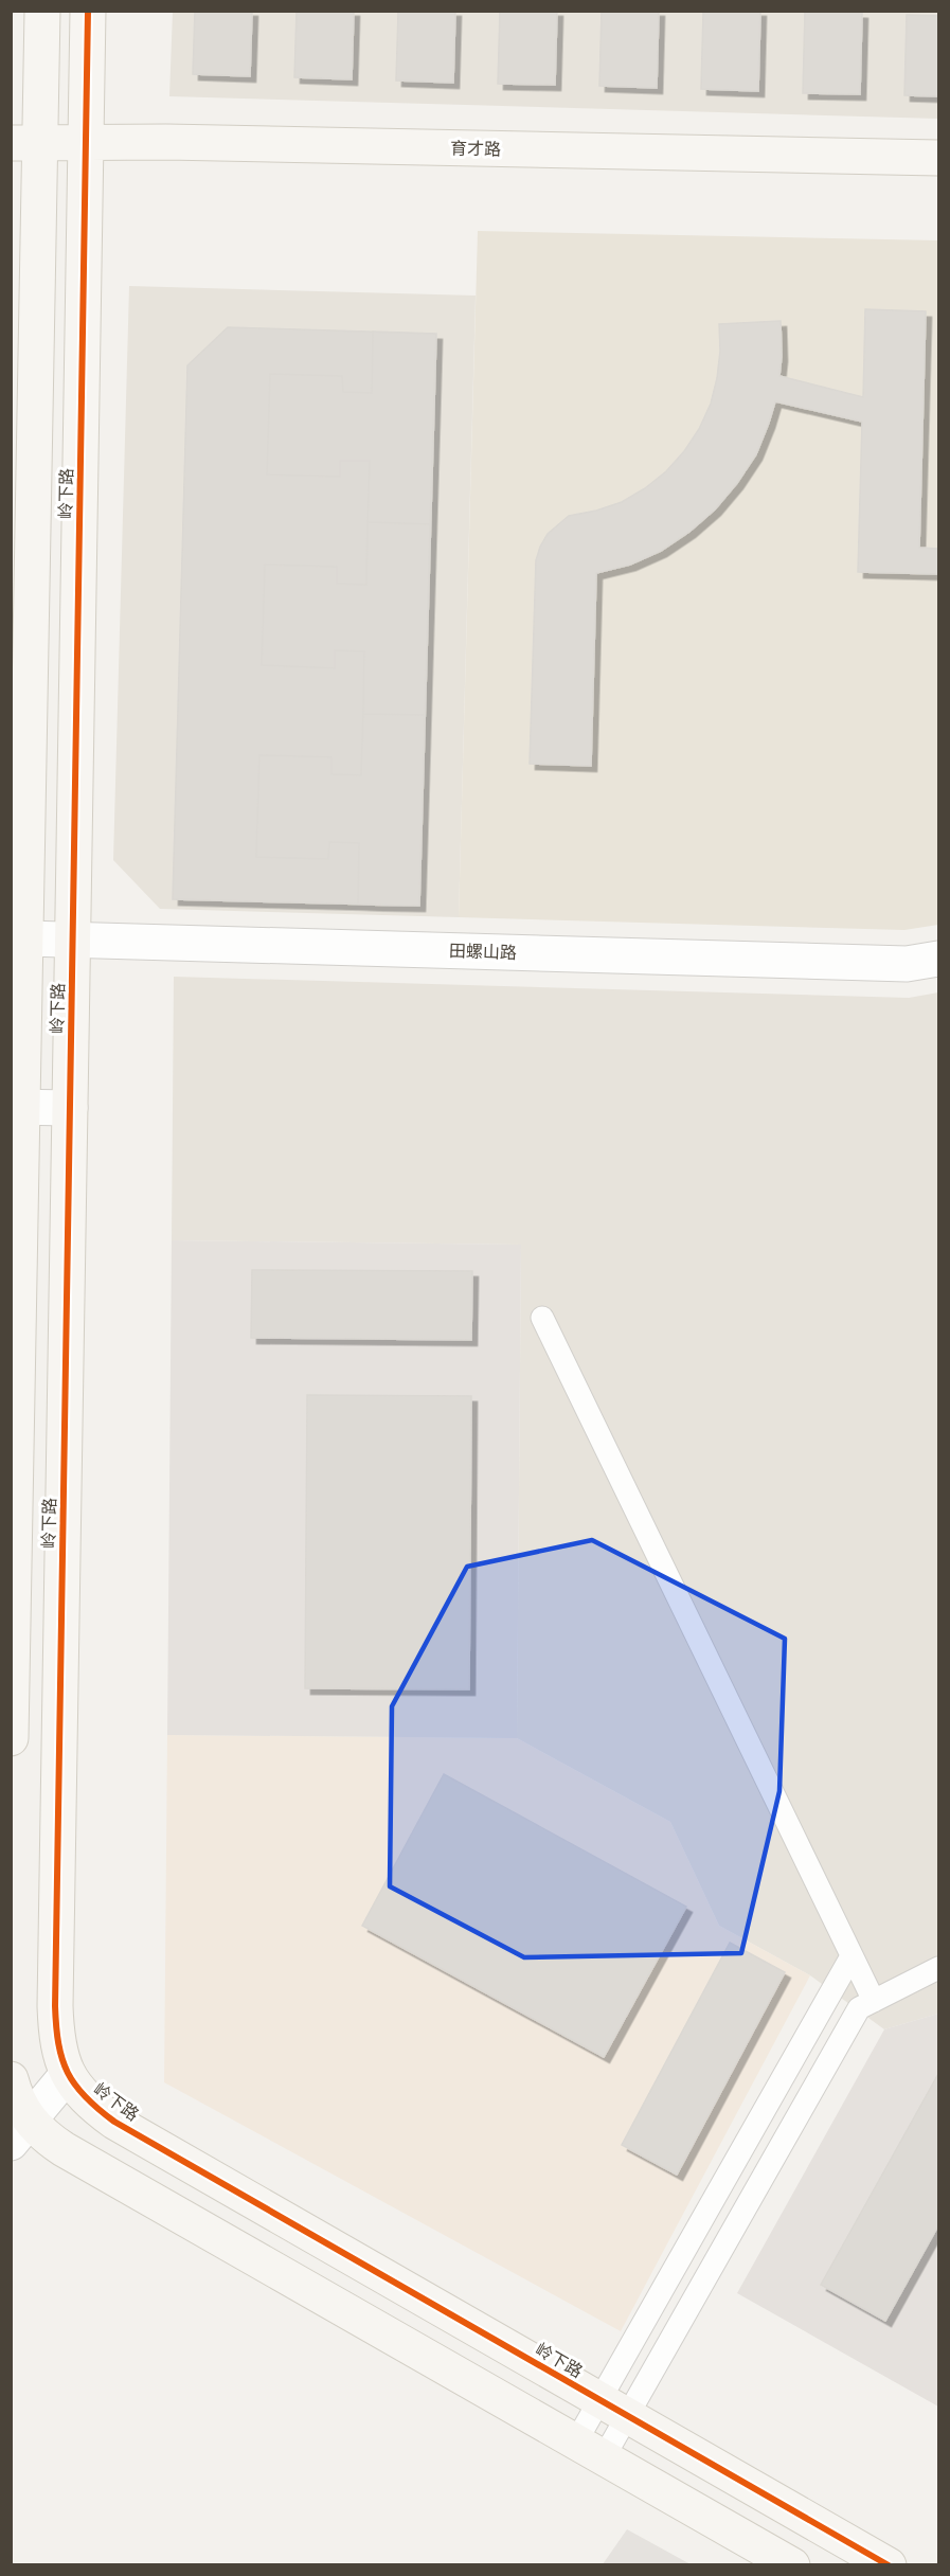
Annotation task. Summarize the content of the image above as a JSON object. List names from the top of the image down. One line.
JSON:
{"streets":{"street":["育才路","岭下路","田螺山路"]},"crossings":[["育才路","岭下路"],["岭下路","田螺山路"]]}
